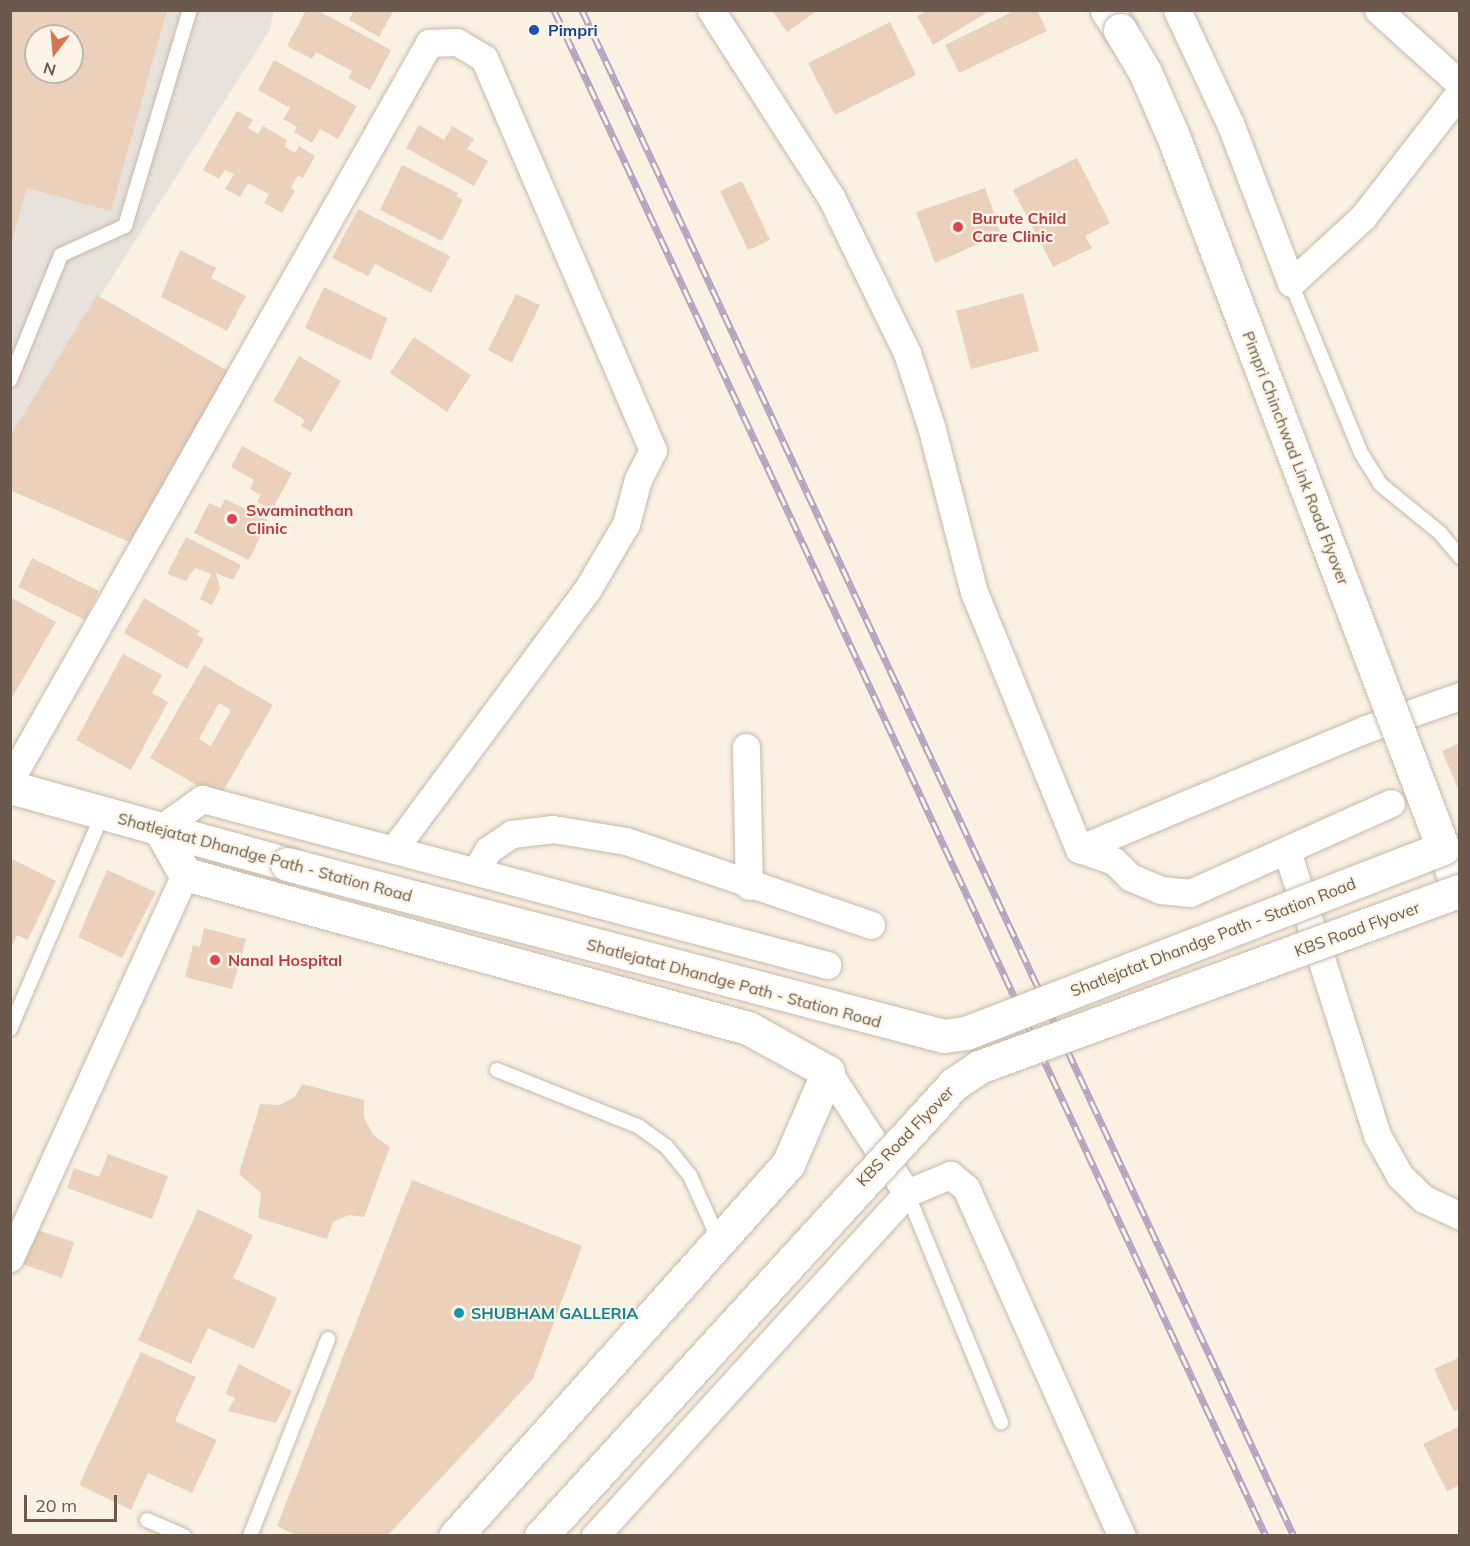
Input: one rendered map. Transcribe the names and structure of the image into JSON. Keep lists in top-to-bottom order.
{
  "streets": {
    "main road": ["Pimpri Chinchwad Link Road Flyover", "Shatlejatat Dhandge Path - Station Road", "KBS Road Flyover"]
  },
  "crossings": [
    ["Pimpri Chinchwad Link Road Flyover", "Shatlejatat Dhandge Path - Station Road"],
    ["Pimpri Chinchwad Link Road Flyover", "KBS Road Flyover"]
  ],
  "places": [
    "Pimpri",
    "Burute Child Care Clinic",
    "Swaminathan Clinic",
    "Nanal Hospital",
    "SHUBHAM GALLERIA"
  ],
  "scale_bar": "20 m",
  "north": "bottom"
}
